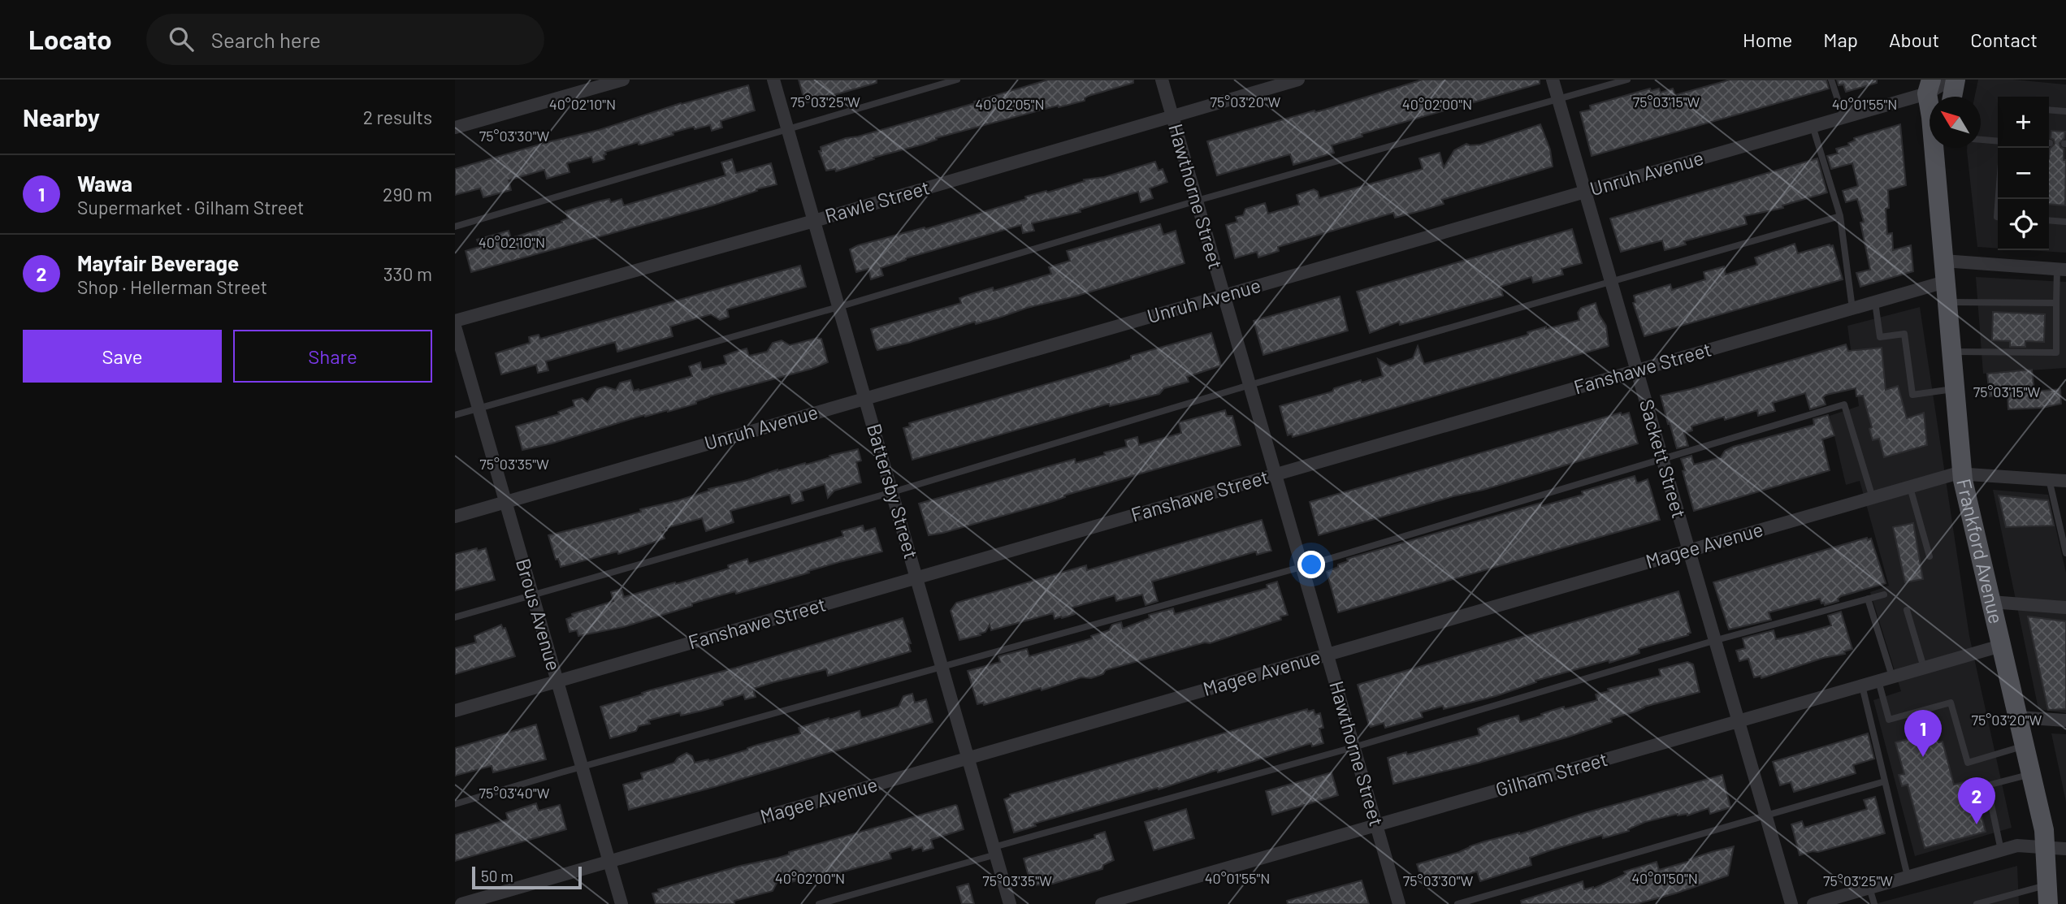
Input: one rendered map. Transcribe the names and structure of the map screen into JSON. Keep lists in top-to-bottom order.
{
  "streets": {
    "main road": ["Frankford Avenue"],
    "street": [
      "Unruh Avenue",
      "Hawthorne Street",
      "Rawle Street",
      "Fanshawe Street",
      "Sackett Street",
      "Battersby Street",
      "Magee Avenue",
      "Brous Avenue",
      "Gilham Street"
    ]
  },
  "crossings": [
    ["Unruh Avenue", "Hawthorne Street"],
    ["Unruh Avenue", "Sackett Street"],
    ["Unruh Avenue", "Battersby Street"],
    ["Unruh Avenue", "Frankford Avenue"],
    ["Unruh Avenue", "Brous Avenue"],
    ["Hawthorne Street", "Rawle Street"],
    ["Hawthorne Street", "Fanshawe Street"],
    ["Hawthorne Street", "Magee Avenue"],
    ["Hawthorne Street", "Gilham Street"],
    ["Rawle Street", "Battersby Street"],
    ["Fanshawe Street", "Sackett Street"],
    ["Fanshawe Street", "Battersby Street"],
    ["Fanshawe Street", "Frankford Avenue"],
    ["Fanshawe Street", "Brous Avenue"],
    ["Sackett Street", "Magee Avenue"],
    ["Sackett Street", "Gilham Street"],
    ["Battersby Street", "Magee Avenue"],
    ["Magee Avenue", "Frankford Avenue"],
    ["Magee Avenue", "Brous Avenue"],
    ["Frankford Avenue", "Gilham Street"]
  ],
  "scale_bar": "50 m",
  "north": "top left",
  "page": {
    "header": "Locato",
    "search": "Search here",
    "nav": [
      "Home",
      "Map",
      "About",
      "Contact"
    ],
    "heading": ["Nearby", "2 results"],
    "map_buttons": ["+", "−"],
    "list": [
      {
        "mark": "1",
        "name": "Wawa",
        "note": "Supermarket · Gilham Street",
        "value": "290 m"
      },
      {
        "mark": "2",
        "name": "Mayfair Beverage",
        "note": "Shop · Hellerman Street",
        "value": "330 m"
      }
    ],
    "buttons": ["Save", "Share"],
    "pins": ["1", "2"],
    "scale": "50 m"
  },
  "coordinates": [
    "75°03'25\"W",
    "75°03'20\"W",
    "75°03'15\"W",
    "40°02'10\"N",
    "40°02'05\"N",
    "40°02'00\"N",
    "40°01'55\"N",
    "75°03'30\"W",
    "75°03'35\"W",
    "75°03'40\"W",
    "40°01'50\"N"
  ]
}
